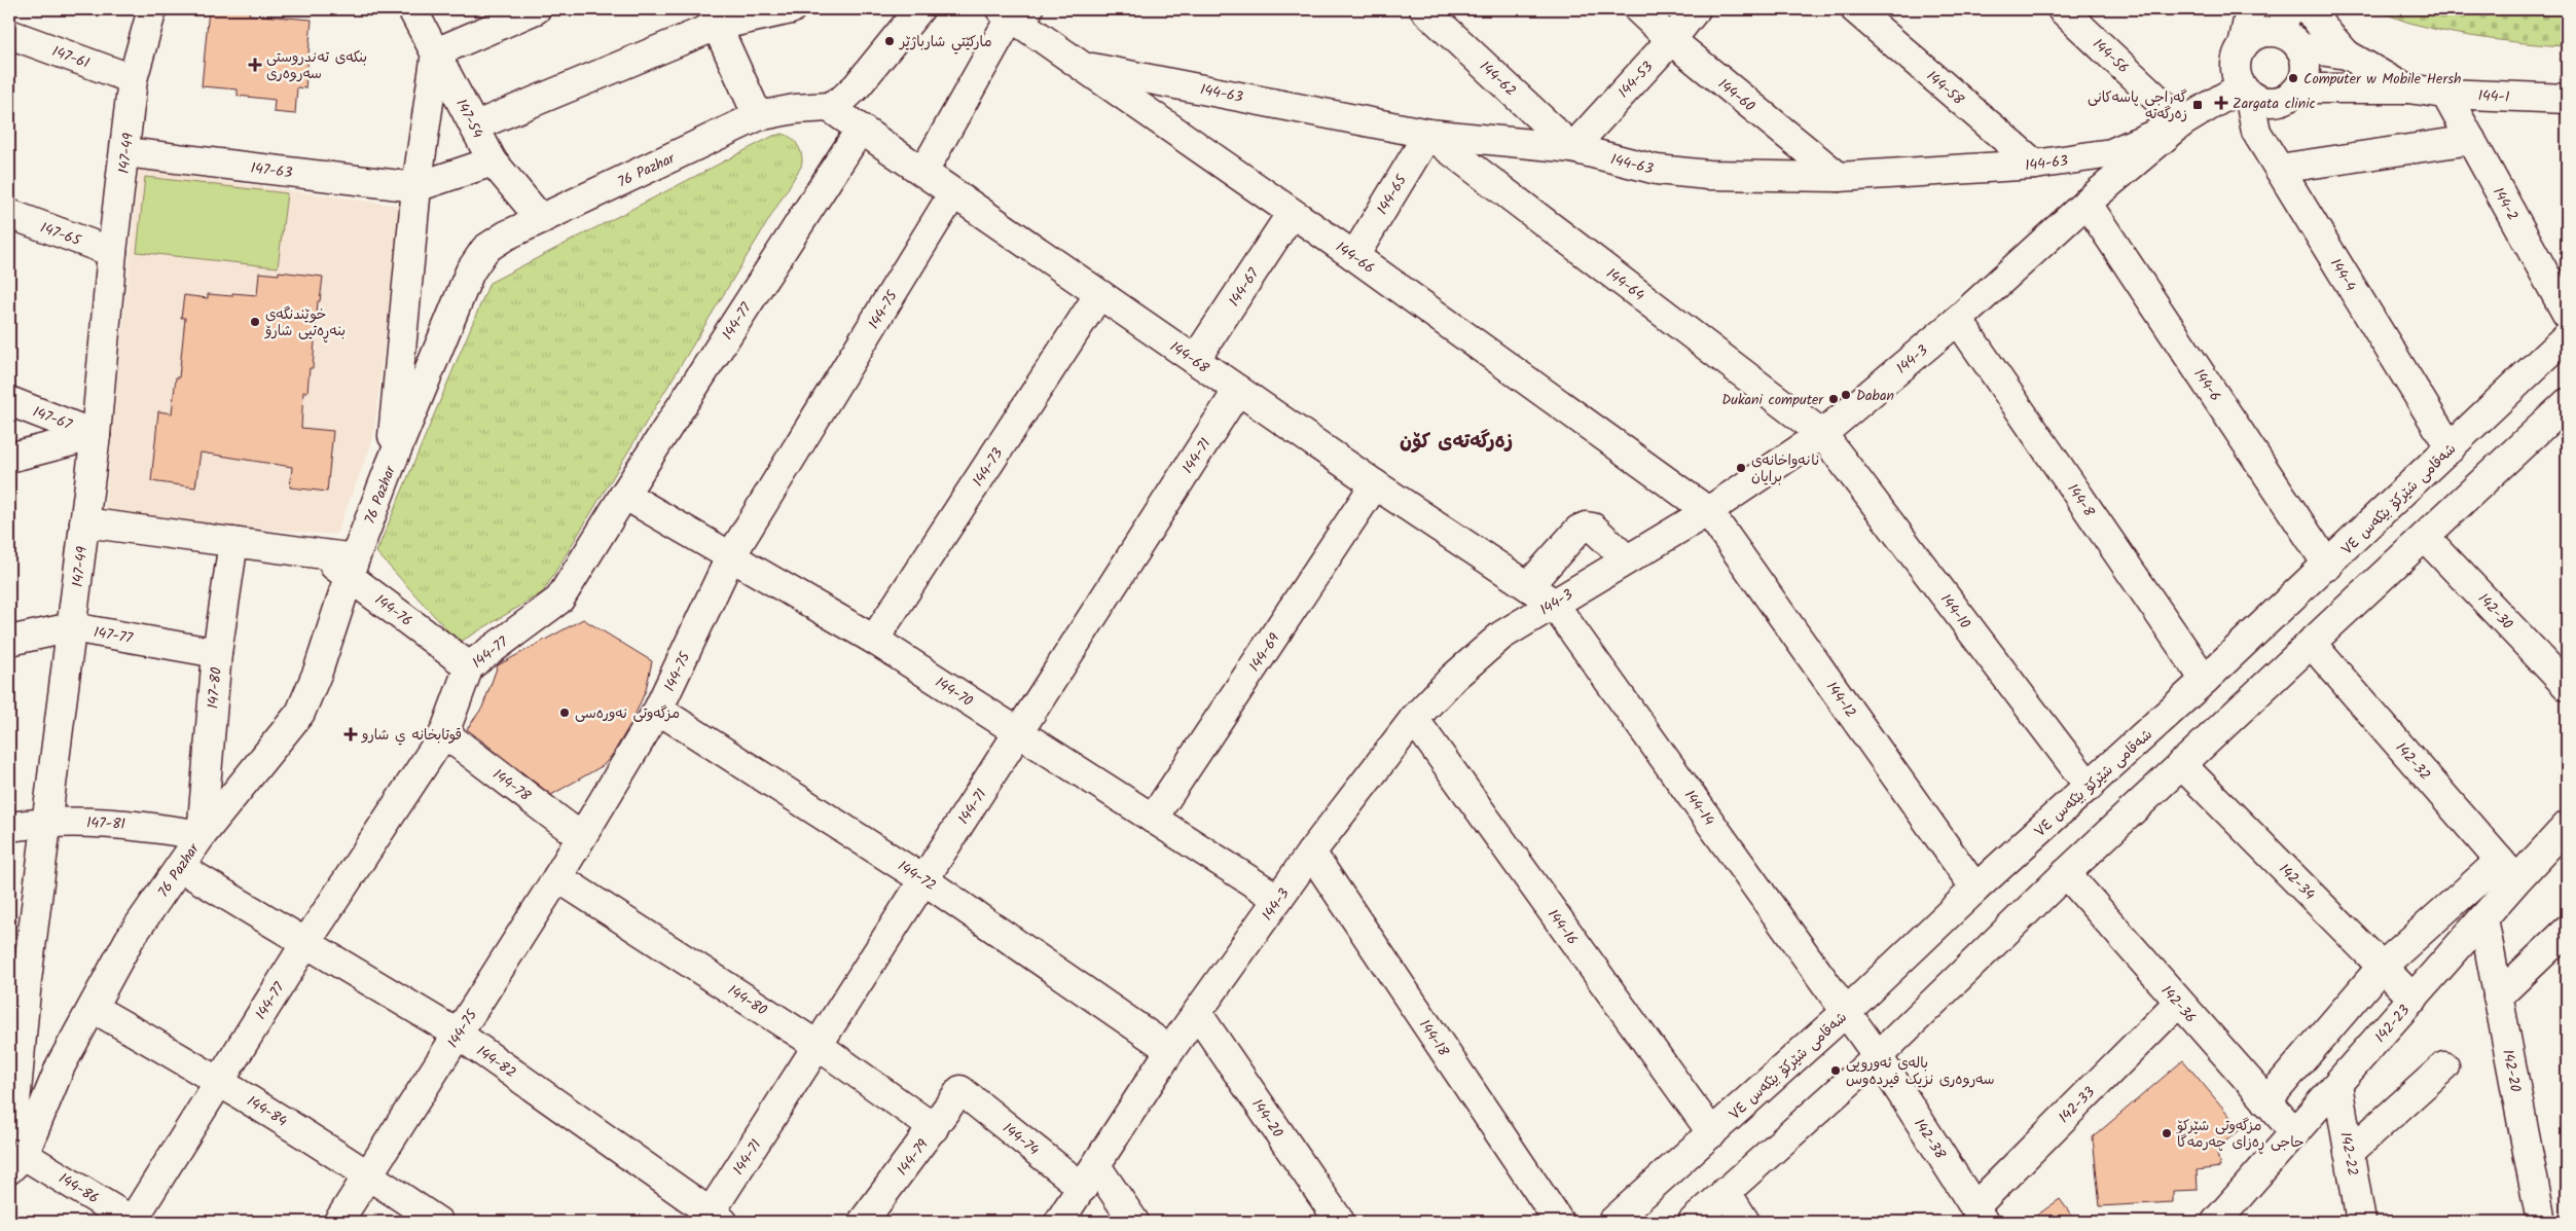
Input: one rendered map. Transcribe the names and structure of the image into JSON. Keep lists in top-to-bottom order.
{
  "streets": {
    "street": [
      "144-56",
      "147-61",
      "144-62",
      "144-53",
      "144-58",
      "144-63",
      "144-60",
      "144-1",
      "147-54",
      "147-49",
      "147-63",
      "76 Pazhar",
      "144-65",
      "144-2",
      "147-65",
      "144-66",
      "144-4",
      "144-64",
      "144-67",
      "144-75",
      "144-77",
      "144-68",
      "144-3",
      "144-6",
      "147-67",
      "144-71",
      "144-73",
      "شەقامی شێرکۆ بێکەس ٧٤",
      "144-8",
      "144-76",
      "144-10",
      "142-30",
      "147-77",
      "144-69",
      "147-80",
      "144-70",
      "144-12",
      "142-32",
      "144-78",
      "144-14",
      "147-81",
      "144-72",
      "142-34",
      "144-16",
      "144-80",
      "142-36",
      "142-23",
      "144-18",
      "144-82",
      "142-20",
      "142-33",
      "144-84",
      "144-20",
      "144-74",
      "142-38",
      "142-22",
      "144-79",
      "144-86"
    ]
  },
  "crossings": [
    ["144-56", "144-63"],
    ["144-56", "144-3"],
    ["147-61", "147-49"],
    ["144-62", "144-53"],
    ["144-62", "144-63"],
    ["144-53", "144-63"],
    ["144-53", "144-60"],
    ["144-58", "144-63"],
    ["144-63", "144-60"],
    ["144-63", "144-65"],
    ["144-63", "144-66"],
    ["144-63", "144-64"],
    ["144-63", "144-3"],
    ["144-1", "144-2"],
    ["144-1", "144-4"],
    ["144-1", "144-3"],
    ["147-54", "76 Pazhar"],
    ["147-49", "147-63"],
    ["147-49", "147-65"],
    ["147-49", "147-67"],
    ["147-49", "147-77"],
    ["147-49", "147-81"],
    ["76 Pazhar", "144-68"],
    ["76 Pazhar", "144-76"],
    ["76 Pazhar", "147-80"],
    ["76 Pazhar", "147-81"],
    ["76 Pazhar", "144-82"],
    ["76 Pazhar", "144-84"],
    ["76 Pazhar", "144-86"],
    ["144-65", "144-66"],
    ["144-65", "144-64"],
    ["144-66", "144-67"],
    ["144-66", "144-3"],
    ["144-66", "144-12"],
    ["144-4", "144-3"],
    ["144-4", "شەقامی شێرکۆ بێکەس ٧٤"],
    ["144-64", "144-3"],
    ["144-64", "144-10"],
    ["144-67", "144-68"],
    ["144-75", "144-68"],
    ["144-75", "144-70"],
    ["144-75", "144-78"],
    ["144-75", "144-72"],
    ["144-75", "144-80"],
    ["144-75", "144-82"],
    ["144-75", "144-84"],
    ["144-77", "144-68"],
    ["144-77", "144-76"],
    ["144-77", "144-70"],
    ["144-77", "144-78"],
    ["144-77", "144-82"],
    ["144-77", "144-84"],
    ["144-77", "144-86"],
    ["144-68", "144-3"],
    ["144-68", "144-71"],
    ["144-68", "144-73"],
    ["144-68", "144-69"],
    ["144-68", "144-14"],
    ["144-3", "144-6"],
    ["144-3", "144-8"],
    ["144-3", "144-10"],
    ["144-3", "144-70"],
    ["144-3", "144-12"],
    ["144-3", "144-14"],
    ["144-3", "144-72"],
    ["144-3", "144-16"],
    ["144-3", "144-18"],
    ["144-3", "144-20"],
    ["144-3", "144-74"],
    ["144-6", "شەقامی شێرکۆ بێکەس ٧٤"],
    ["144-71", "144-70"],
    ["144-71", "144-72"],
    ["144-71", "144-80"],
    ["144-71", "144-82"],
    ["144-73", "144-70"],
    ["شەقامی شێرکۆ بێکەس ٧٤", "144-8"],
    ["شەقامی شێرکۆ بێکەس ٧٤", "144-10"],
    ["شەقامی شێرکۆ بێکەس ٧٤", "144-12"],
    ["شەقامی شێرکۆ بێکەس ٧٤", "144-14"],
    ["شەقامی شێرکۆ بێکەس ٧٤", "144-16"],
    ["147-77", "147-80"],
    ["144-69", "144-70"],
    ["147-80", "147-81"],
    ["142-32", "142-23"],
    ["144-14", "142-38"],
    ["142-34", "142-23"],
    ["144-80", "144-79"],
    ["142-36", "142-23"],
    ["142-36", "142-33"],
    ["142-23", "142-20"],
    ["142-23", "142-22"],
    ["142-33", "142-38"],
    ["144-74", "144-79"]
  ],
  "districts": ["زەرگەتەی کۆن"],
  "places": {
    "other": [
      "مارکێتي شارباژێر",
      "Computer w Mobile Hersh",
      "خوێندنگەی بنەڕەتیی شارۆ",
      "Daban",
      "Dukani computer",
      "نانەواخانەی برایان",
      "مزگەوتی نەورەسی",
      "بالەی ئەوروپی سەروەری نزیک فیردەوس",
      "مزگەوتی شێرکۆ حاجی ڕەزای چەرمەگا"
    ],
    "health": ["بنکەی تەندروستی سەروەری", "Zargata clinic", "قوتابخانه ي شارو"],
    "transit": ["گەراجی پاسەکانی زەرگەتە"]
  }
}
